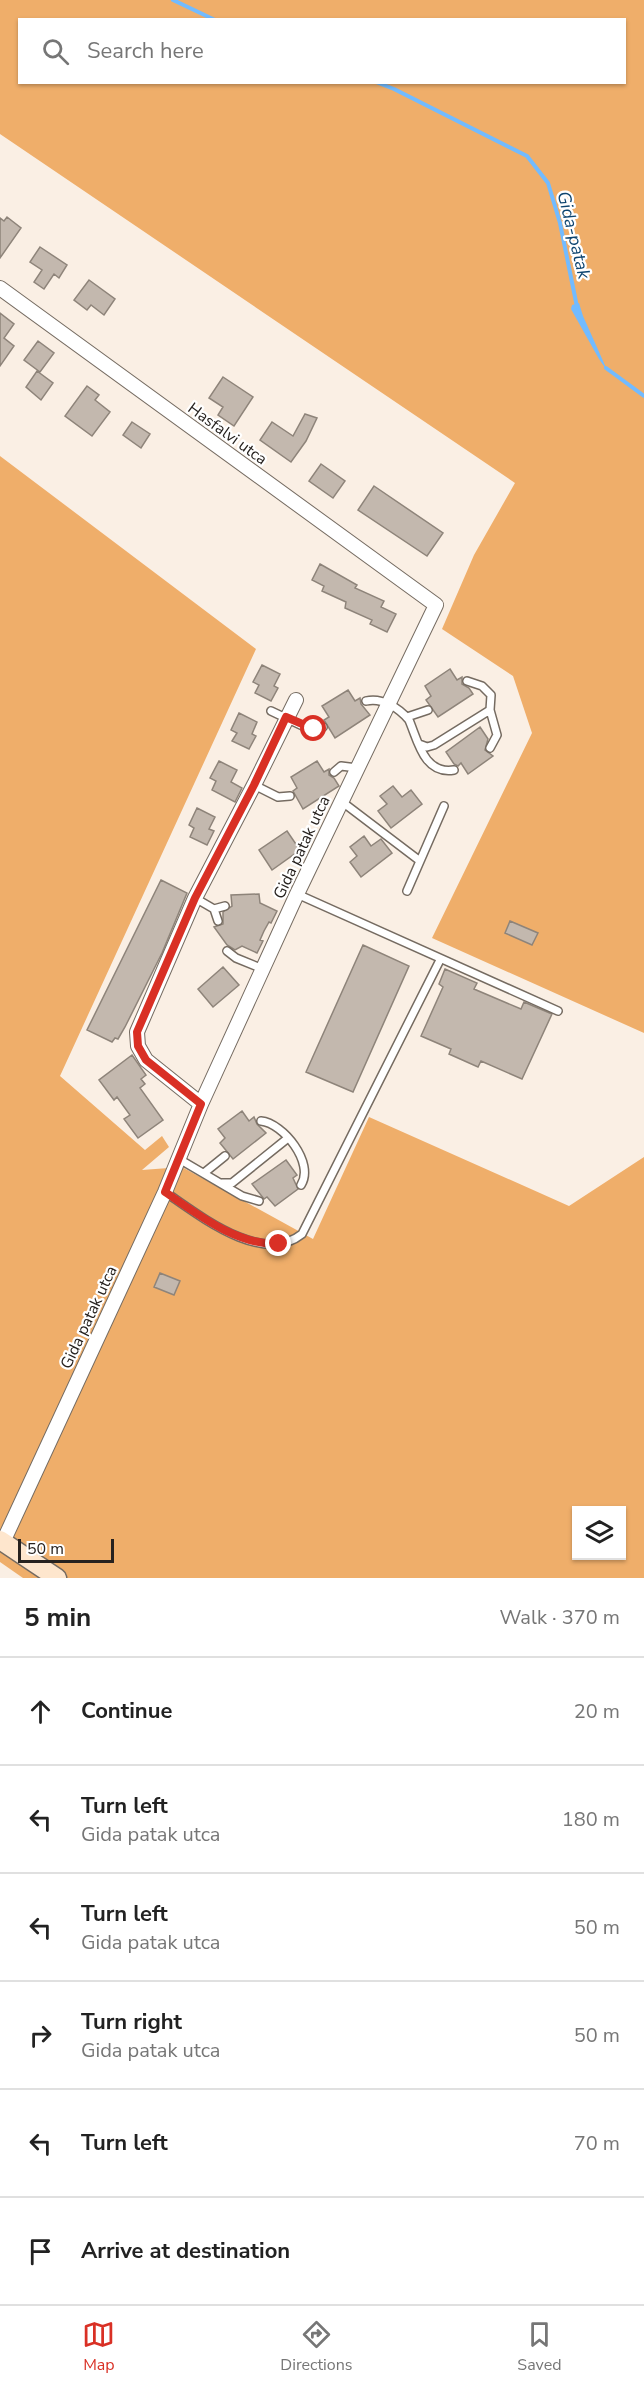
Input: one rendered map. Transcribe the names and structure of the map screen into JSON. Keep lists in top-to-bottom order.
{
  "streets": {
    "street": ["Hasfalvi utca", "Gida patak utca"]
  },
  "crossings": [
    ["Hasfalvi utca", "Gida patak utca"]
  ],
  "water": ["Gida-patak"],
  "scale_bar": "50 m",
  "page": {
    "search": "Search here",
    "scale": "50 m",
    "heading": ["5 min", "Walk · 370 m"],
    "list": [
      ["Continue", "20 m"],
      ["Turn left", "Gida patak utca", "180 m"],
      ["Turn left", "Gida patak utca", "50 m"],
      ["Turn right", "Gida patak utca", "50 m"],
      ["Turn left", "70 m"],
      "Arrive at destination"
    ],
    "nav": ["Map", "Directions", "Saved"]
  }
}
